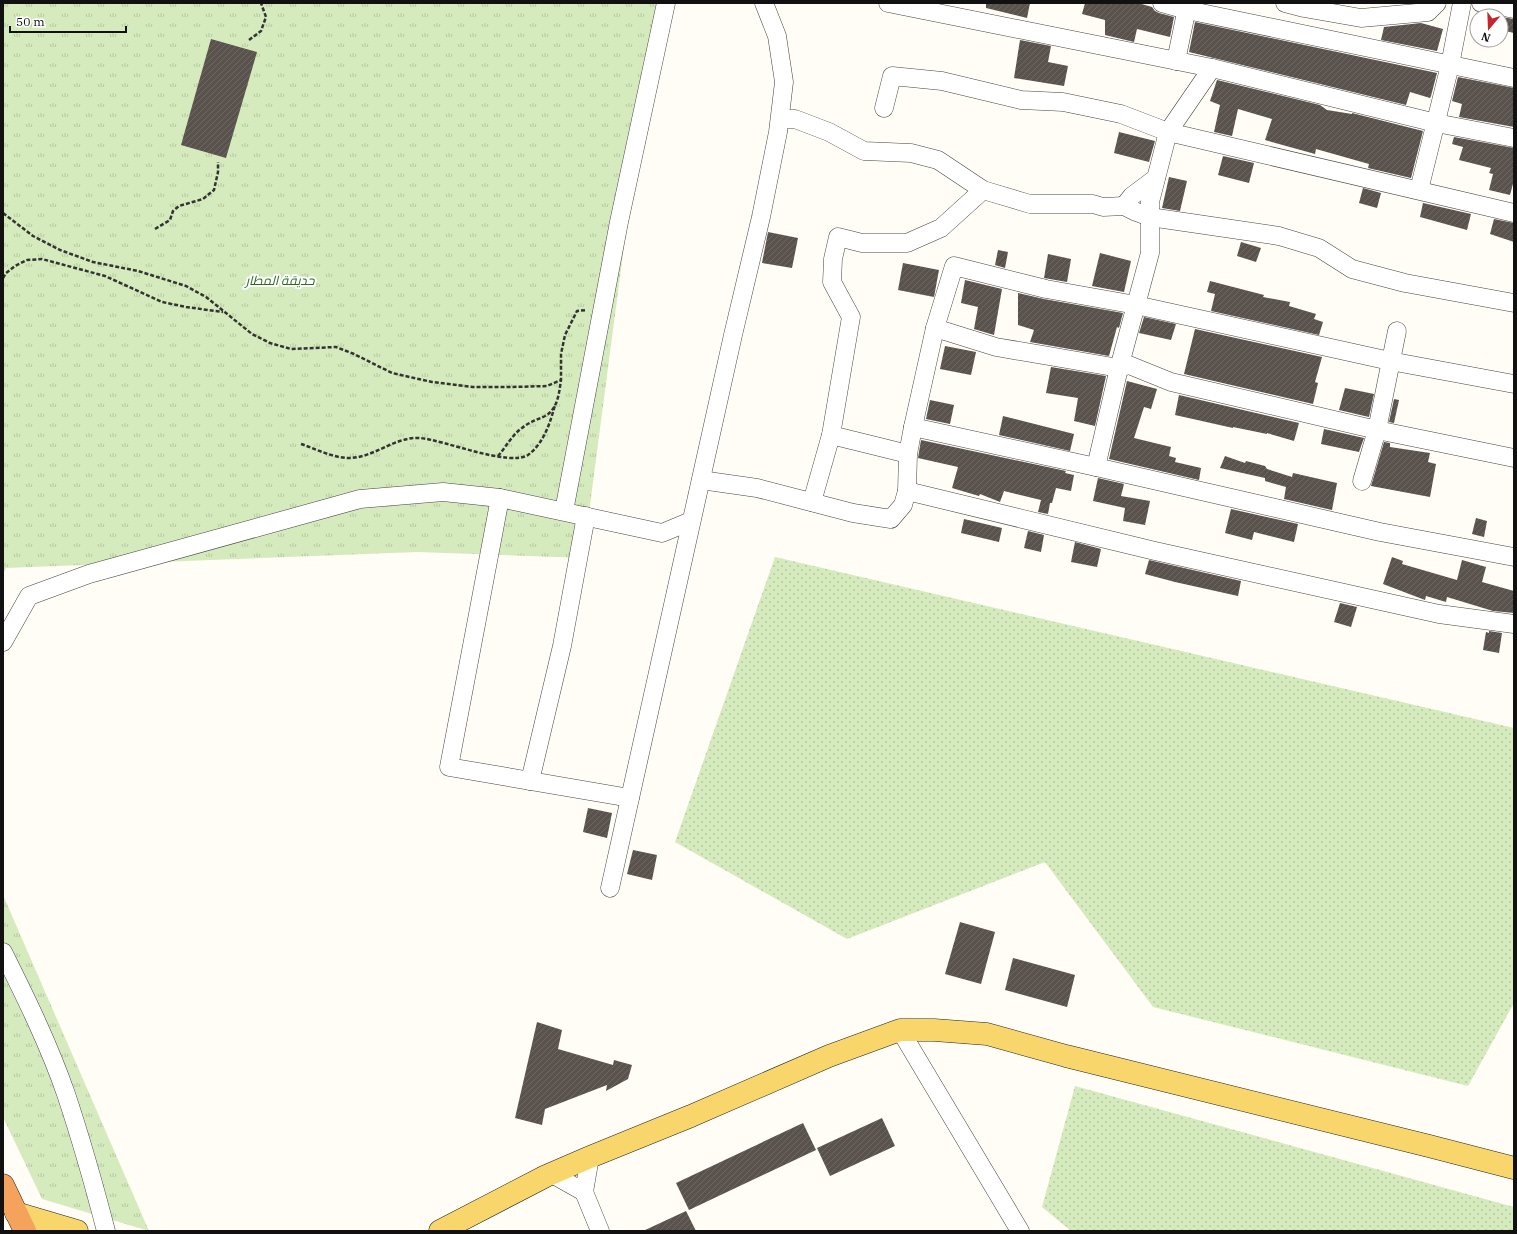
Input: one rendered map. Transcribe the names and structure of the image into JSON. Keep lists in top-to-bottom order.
{
  "parks": ["حديقة المطار"],
  "scale_bar": "50 m",
  "north": "bottom"
}
